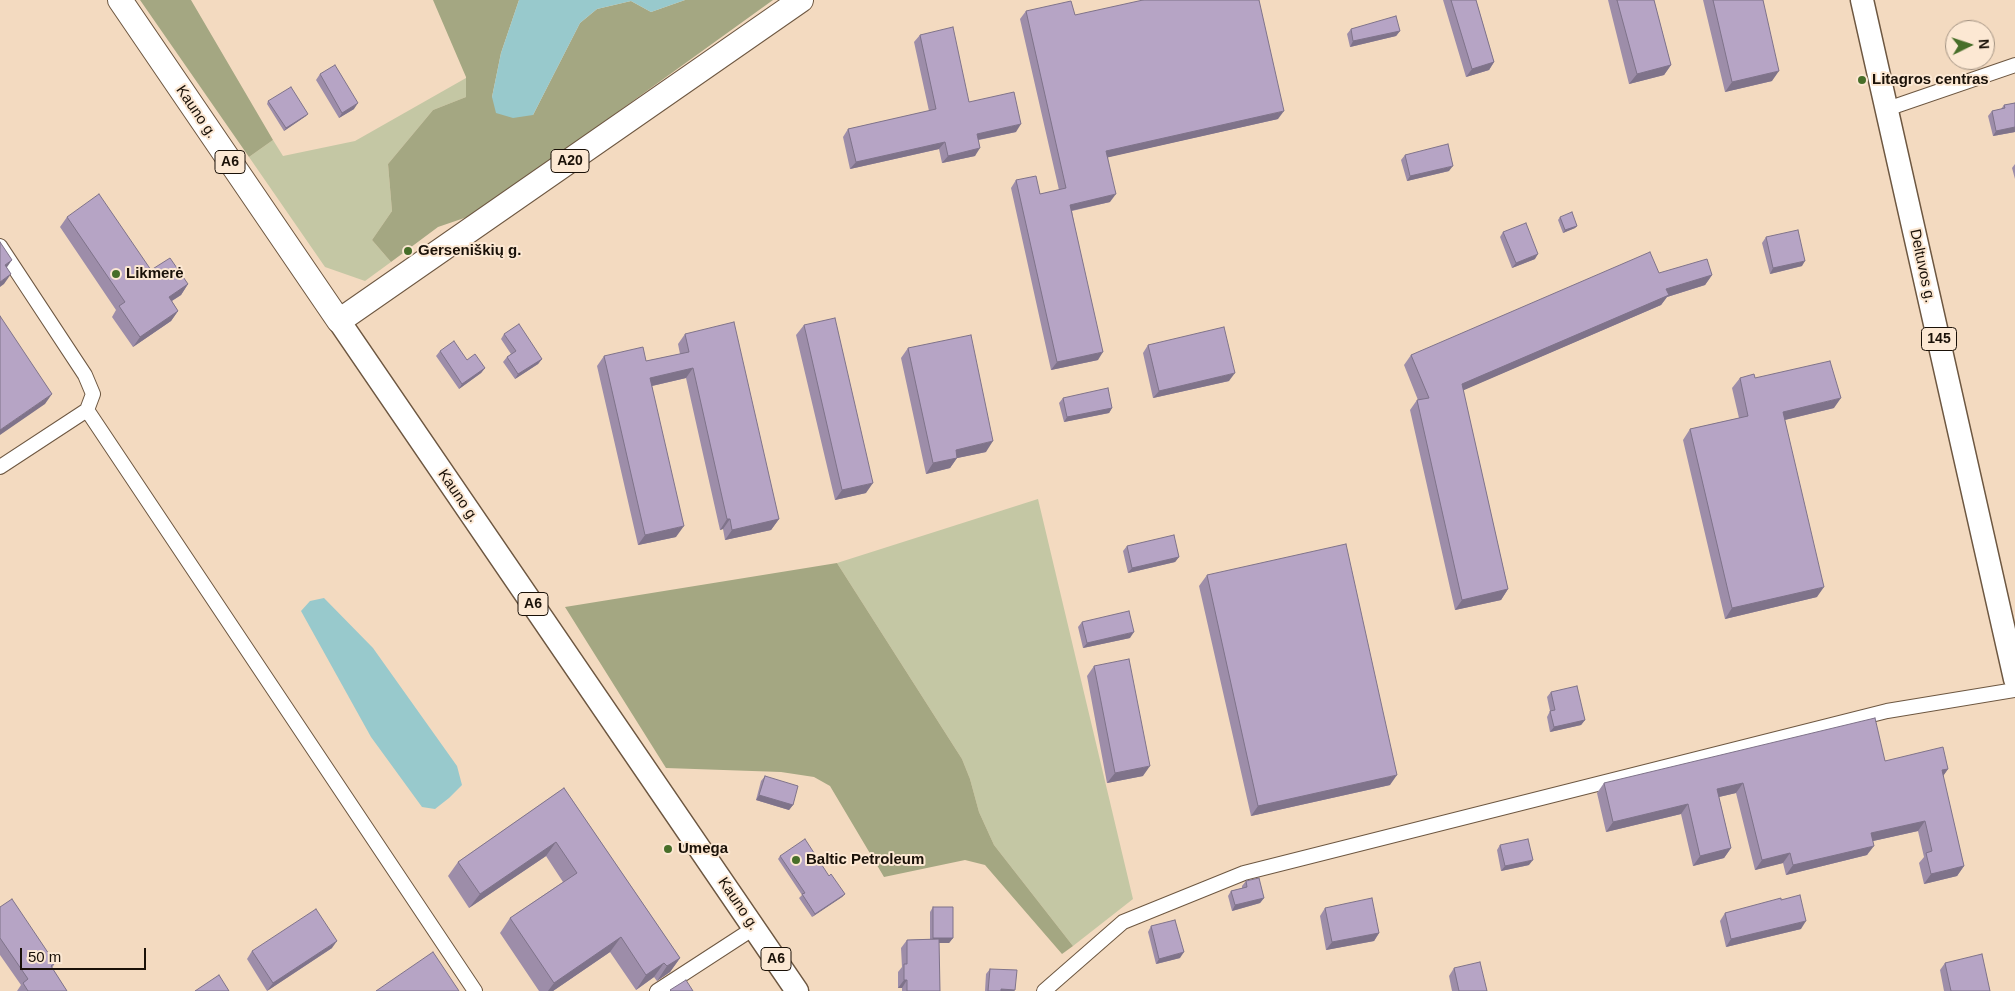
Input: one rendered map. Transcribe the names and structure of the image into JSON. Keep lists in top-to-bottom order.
{
  "streets": {
    "highway": ["Kauno g.", "A20", "A6"],
    "main road": ["Deltuvos g.", "145"]
  },
  "crossings": [
    ["Kauno g.", "A20"]
  ],
  "places": [
    "Litagros centras",
    "Gerseniškių g.",
    "Likmerė",
    "Umega",
    "Baltic Petroleum"
  ],
  "scale_bar": "50 m",
  "north": "right"
}
